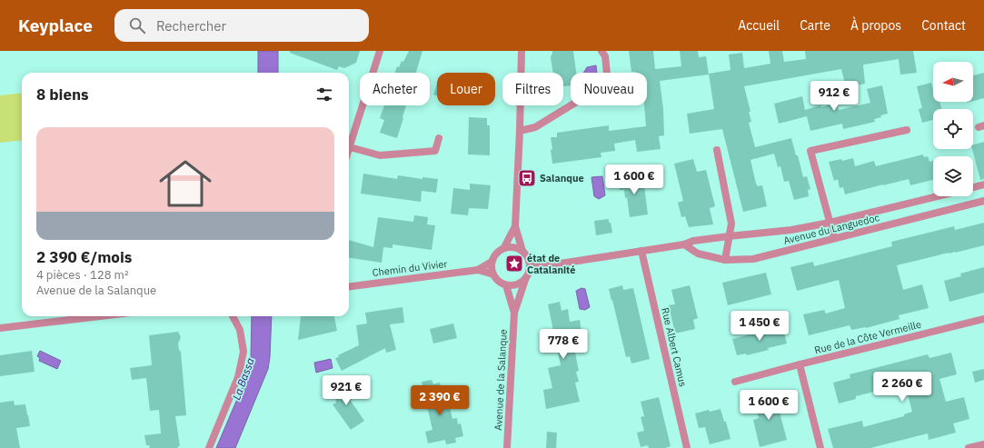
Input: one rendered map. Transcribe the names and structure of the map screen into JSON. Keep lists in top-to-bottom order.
{
  "streets": {
    "street": [
      "Avenue du Languedoc",
      "Chemin du Vivier",
      "Rue de la Côte Vermeille",
      "Rue Albert Camus",
      "Avenue de la Salanque"
    ]
  },
  "crossings": [
    ["Avenue du Languedoc", "Chemin du Vivier"],
    ["Avenue du Languedoc", "Rue Albert Camus"],
    ["Avenue du Languedoc", "Avenue de la Salanque"],
    ["Chemin du Vivier", "Avenue de la Salanque"]
  ],
  "water": ["La Bassa"],
  "places": {
    "bus stop": ["Salanque"],
    "place": ["état de Catalanité"]
  },
  "north": "left",
  "page": {
    "header": "Keyplace",
    "search": "Rechercher",
    "nav": [
      "Accueil",
      "Carte",
      "À propos",
      "Contact"
    ],
    "chip": [
      "Acheter",
      "Louer",
      "Filtres",
      "Nouveau"
    ],
    "heading": "8 biens",
    "price": [
      "912 €",
      "1 600 €",
      "1 450 €",
      "778 €",
      "2 260 €",
      "921 €",
      "2 390 €",
      "1 600 €"
    ],
    "list": [
      {
        "name": "2 390 €/mois",
        "note": "4 pièces · 128 m² · Avenue de la Salanque"
      }
    ]
  }
}
